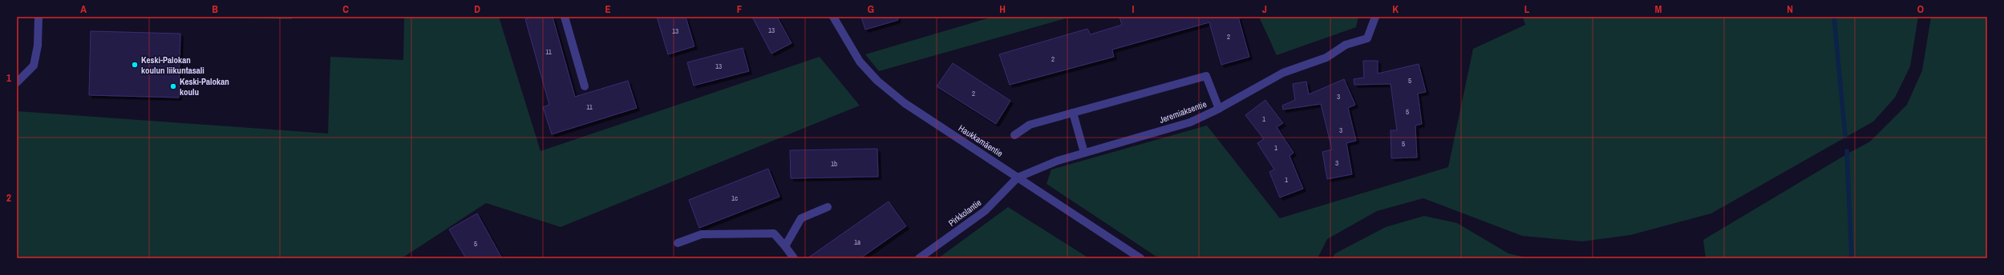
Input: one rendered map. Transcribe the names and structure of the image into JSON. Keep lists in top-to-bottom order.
{
  "streets": {
    "street": ["Jeremiaksentie", "Haukkamäentie", "Pirkkolantie"]
  },
  "crossings": [
    ["Jeremiaksentie", "Haukkamäentie"],
    ["Jeremiaksentie", "Pirkkolantie"],
    ["Haukkamäentie", "Pirkkolantie"]
  ],
  "places": ["Keski-Palokan koulun liikuntasali", "Keski-Palokan koulu"],
  "house_numbers": [
    "13",
    "13",
    "2",
    "11",
    "2",
    "13",
    "5",
    "2",
    "3",
    "11",
    "5",
    "1",
    "3",
    "5",
    "1",
    "3",
    "1b",
    "1",
    "1c",
    "1a",
    "5"
  ],
  "grid": {
    "columns": [
      "A",
      "B",
      "C",
      "D",
      "E",
      "F",
      "G",
      "H",
      "I",
      "J",
      "K",
      "L",
      "M",
      "N",
      "O"
    ],
    "rows": ["1", "2"]
  }
}
